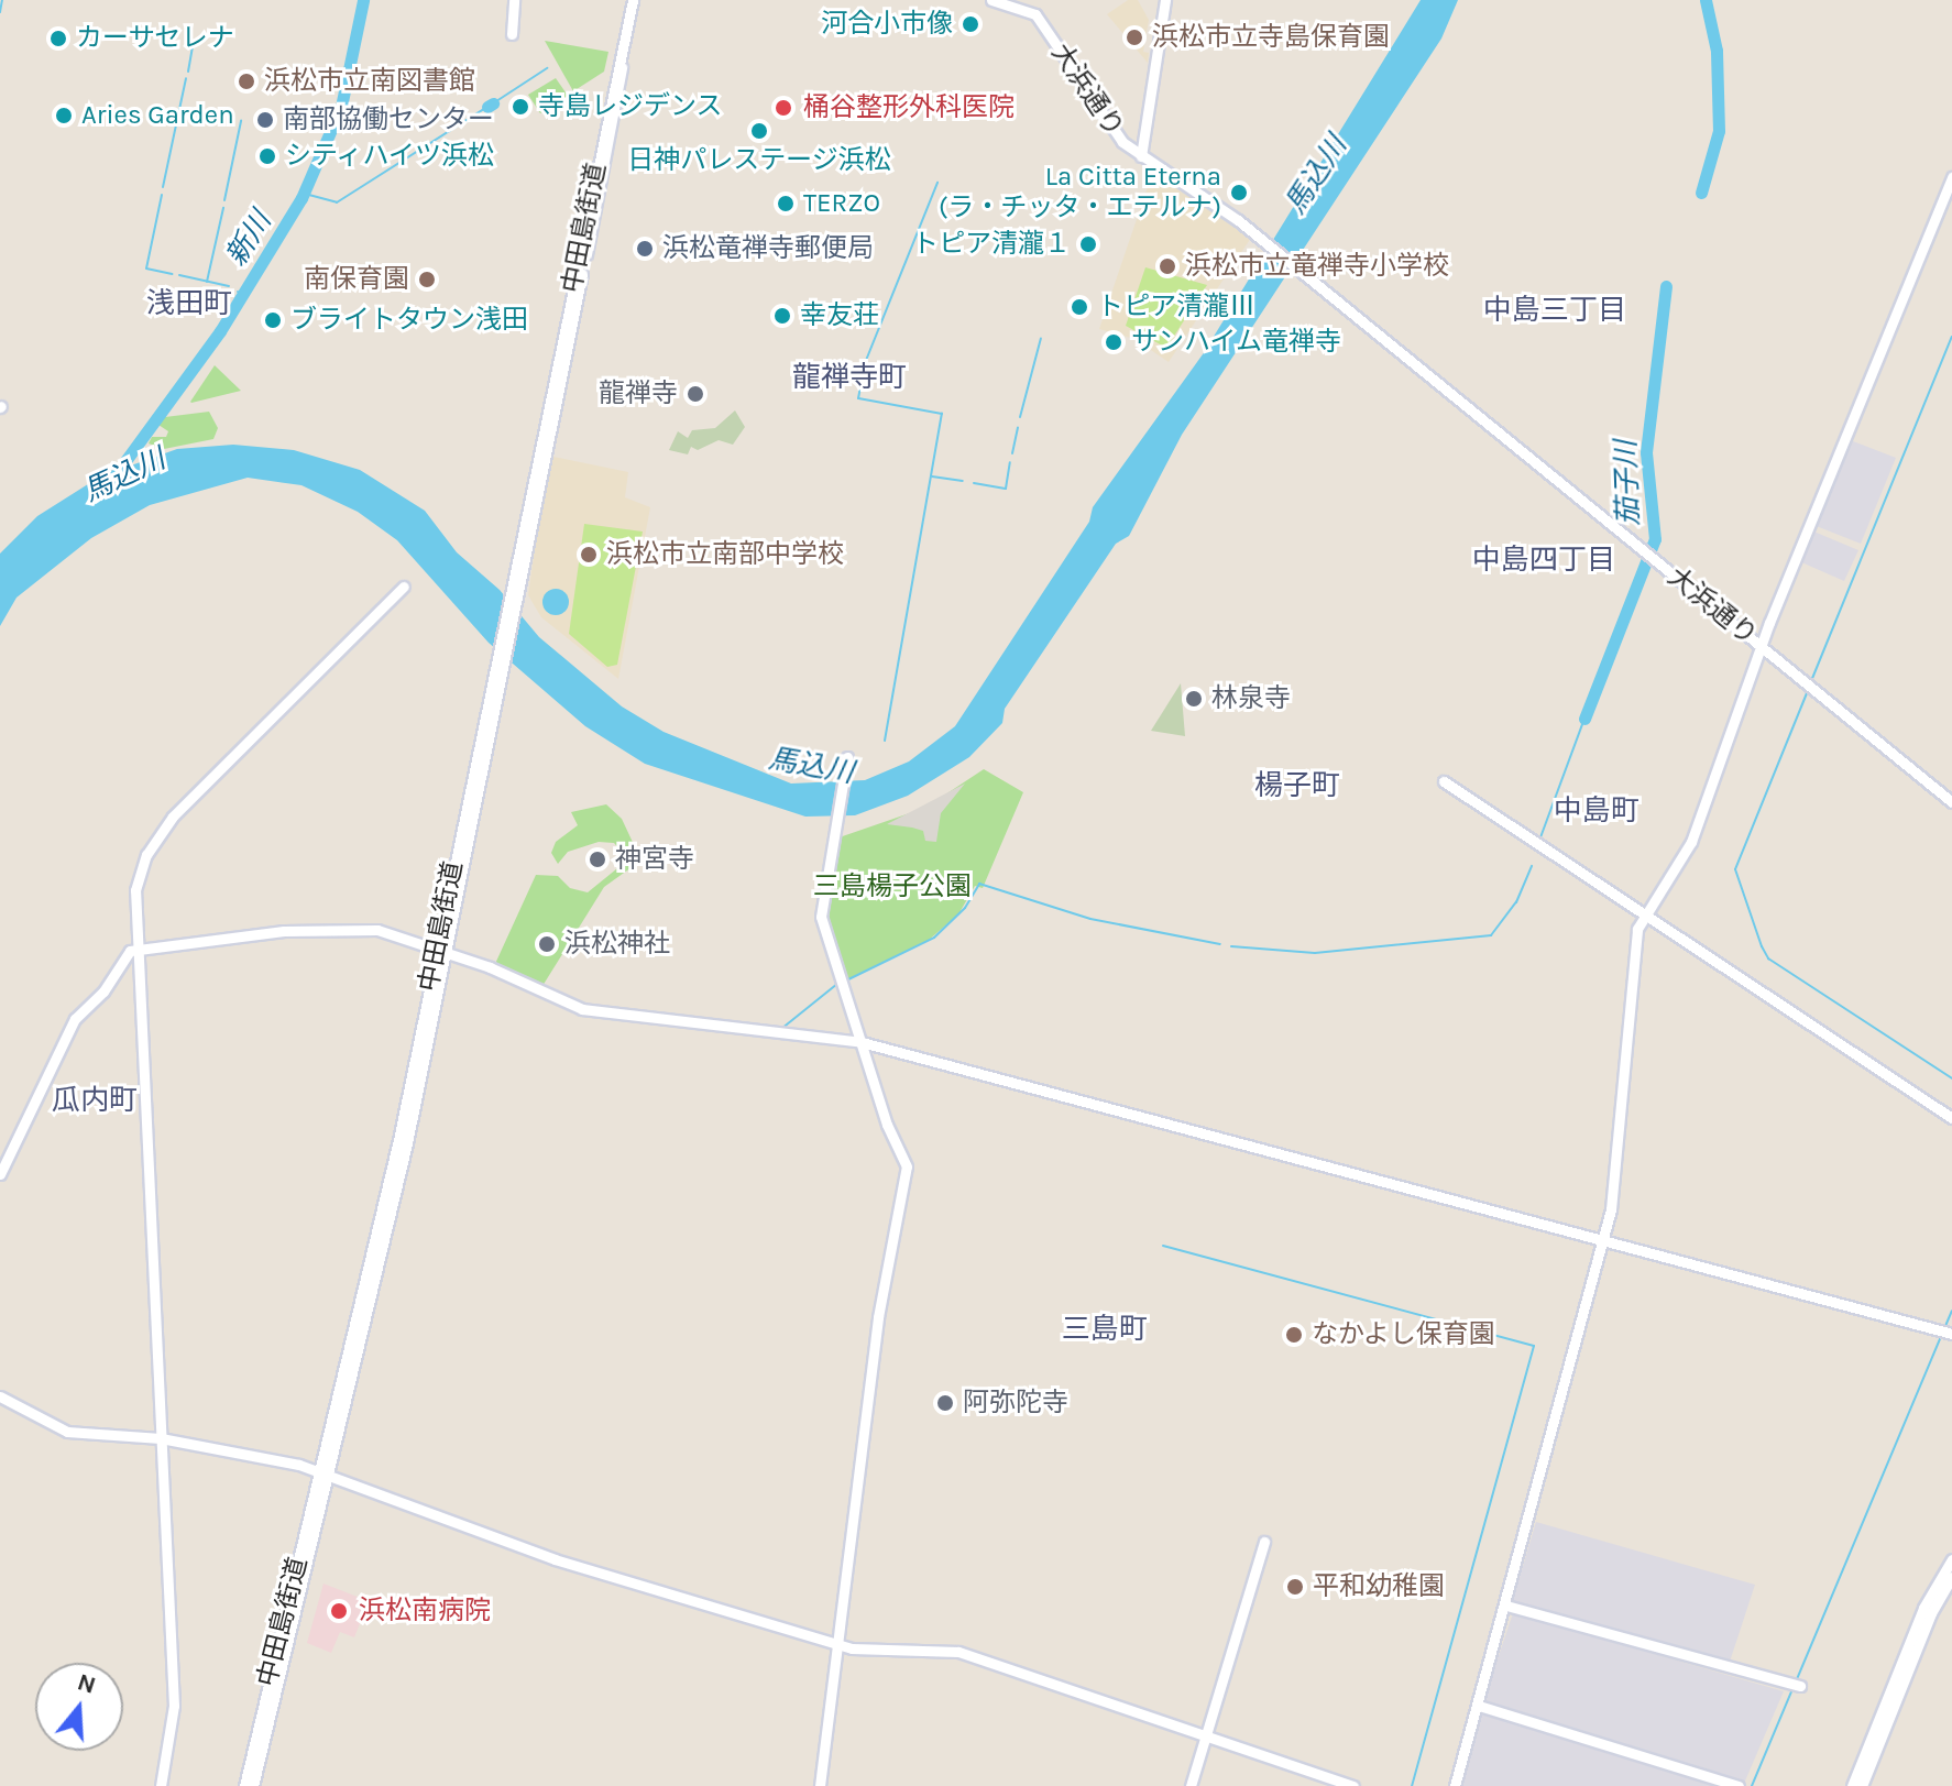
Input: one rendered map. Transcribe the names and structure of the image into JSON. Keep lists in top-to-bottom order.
{
  "streets": {
    "street": ["大浜通り", "中田島街道"]
  },
  "districts": [
    "浅田町",
    "中島三丁目",
    "龍禅寺町",
    "中島四丁目",
    "楊子町",
    "中島町",
    "瓜内町",
    "三島町"
  ],
  "water": ["馬込川", "新川", "茄子川"],
  "parks": ["三島楊子公園"],
  "places": [
    "河合小市像",
    "浜松市立寺島保育園",
    "カーサセレナ",
    "浜松市立南図書館",
    "寺島レジデンス",
    "桶谷整形外科医院",
    "Aries Garden",
    "南部協働センター",
    "日神パレステージ浜松",
    "シティハイツ浜松",
    "La Citta Eterna (ラ・チッタ・エテルナ)",
    "TERZO",
    "トピア清瀧１",
    "浜松竜禅寺郵便局",
    "浜松市立竜禅寺小学校",
    "南保育園",
    "トピア清瀧Ⅲ",
    "幸友荘",
    "ブライトタウン浅田",
    "サンハイム竜禅寺",
    "龍禅寺",
    "浜松市立南部中学校",
    "林泉寺",
    "神宮寺",
    "浜松神社",
    "なかよし保育園",
    "阿弥陀寺",
    "平和幼稚園",
    "浜松南病院"
  ],
  "north": "top"
}
